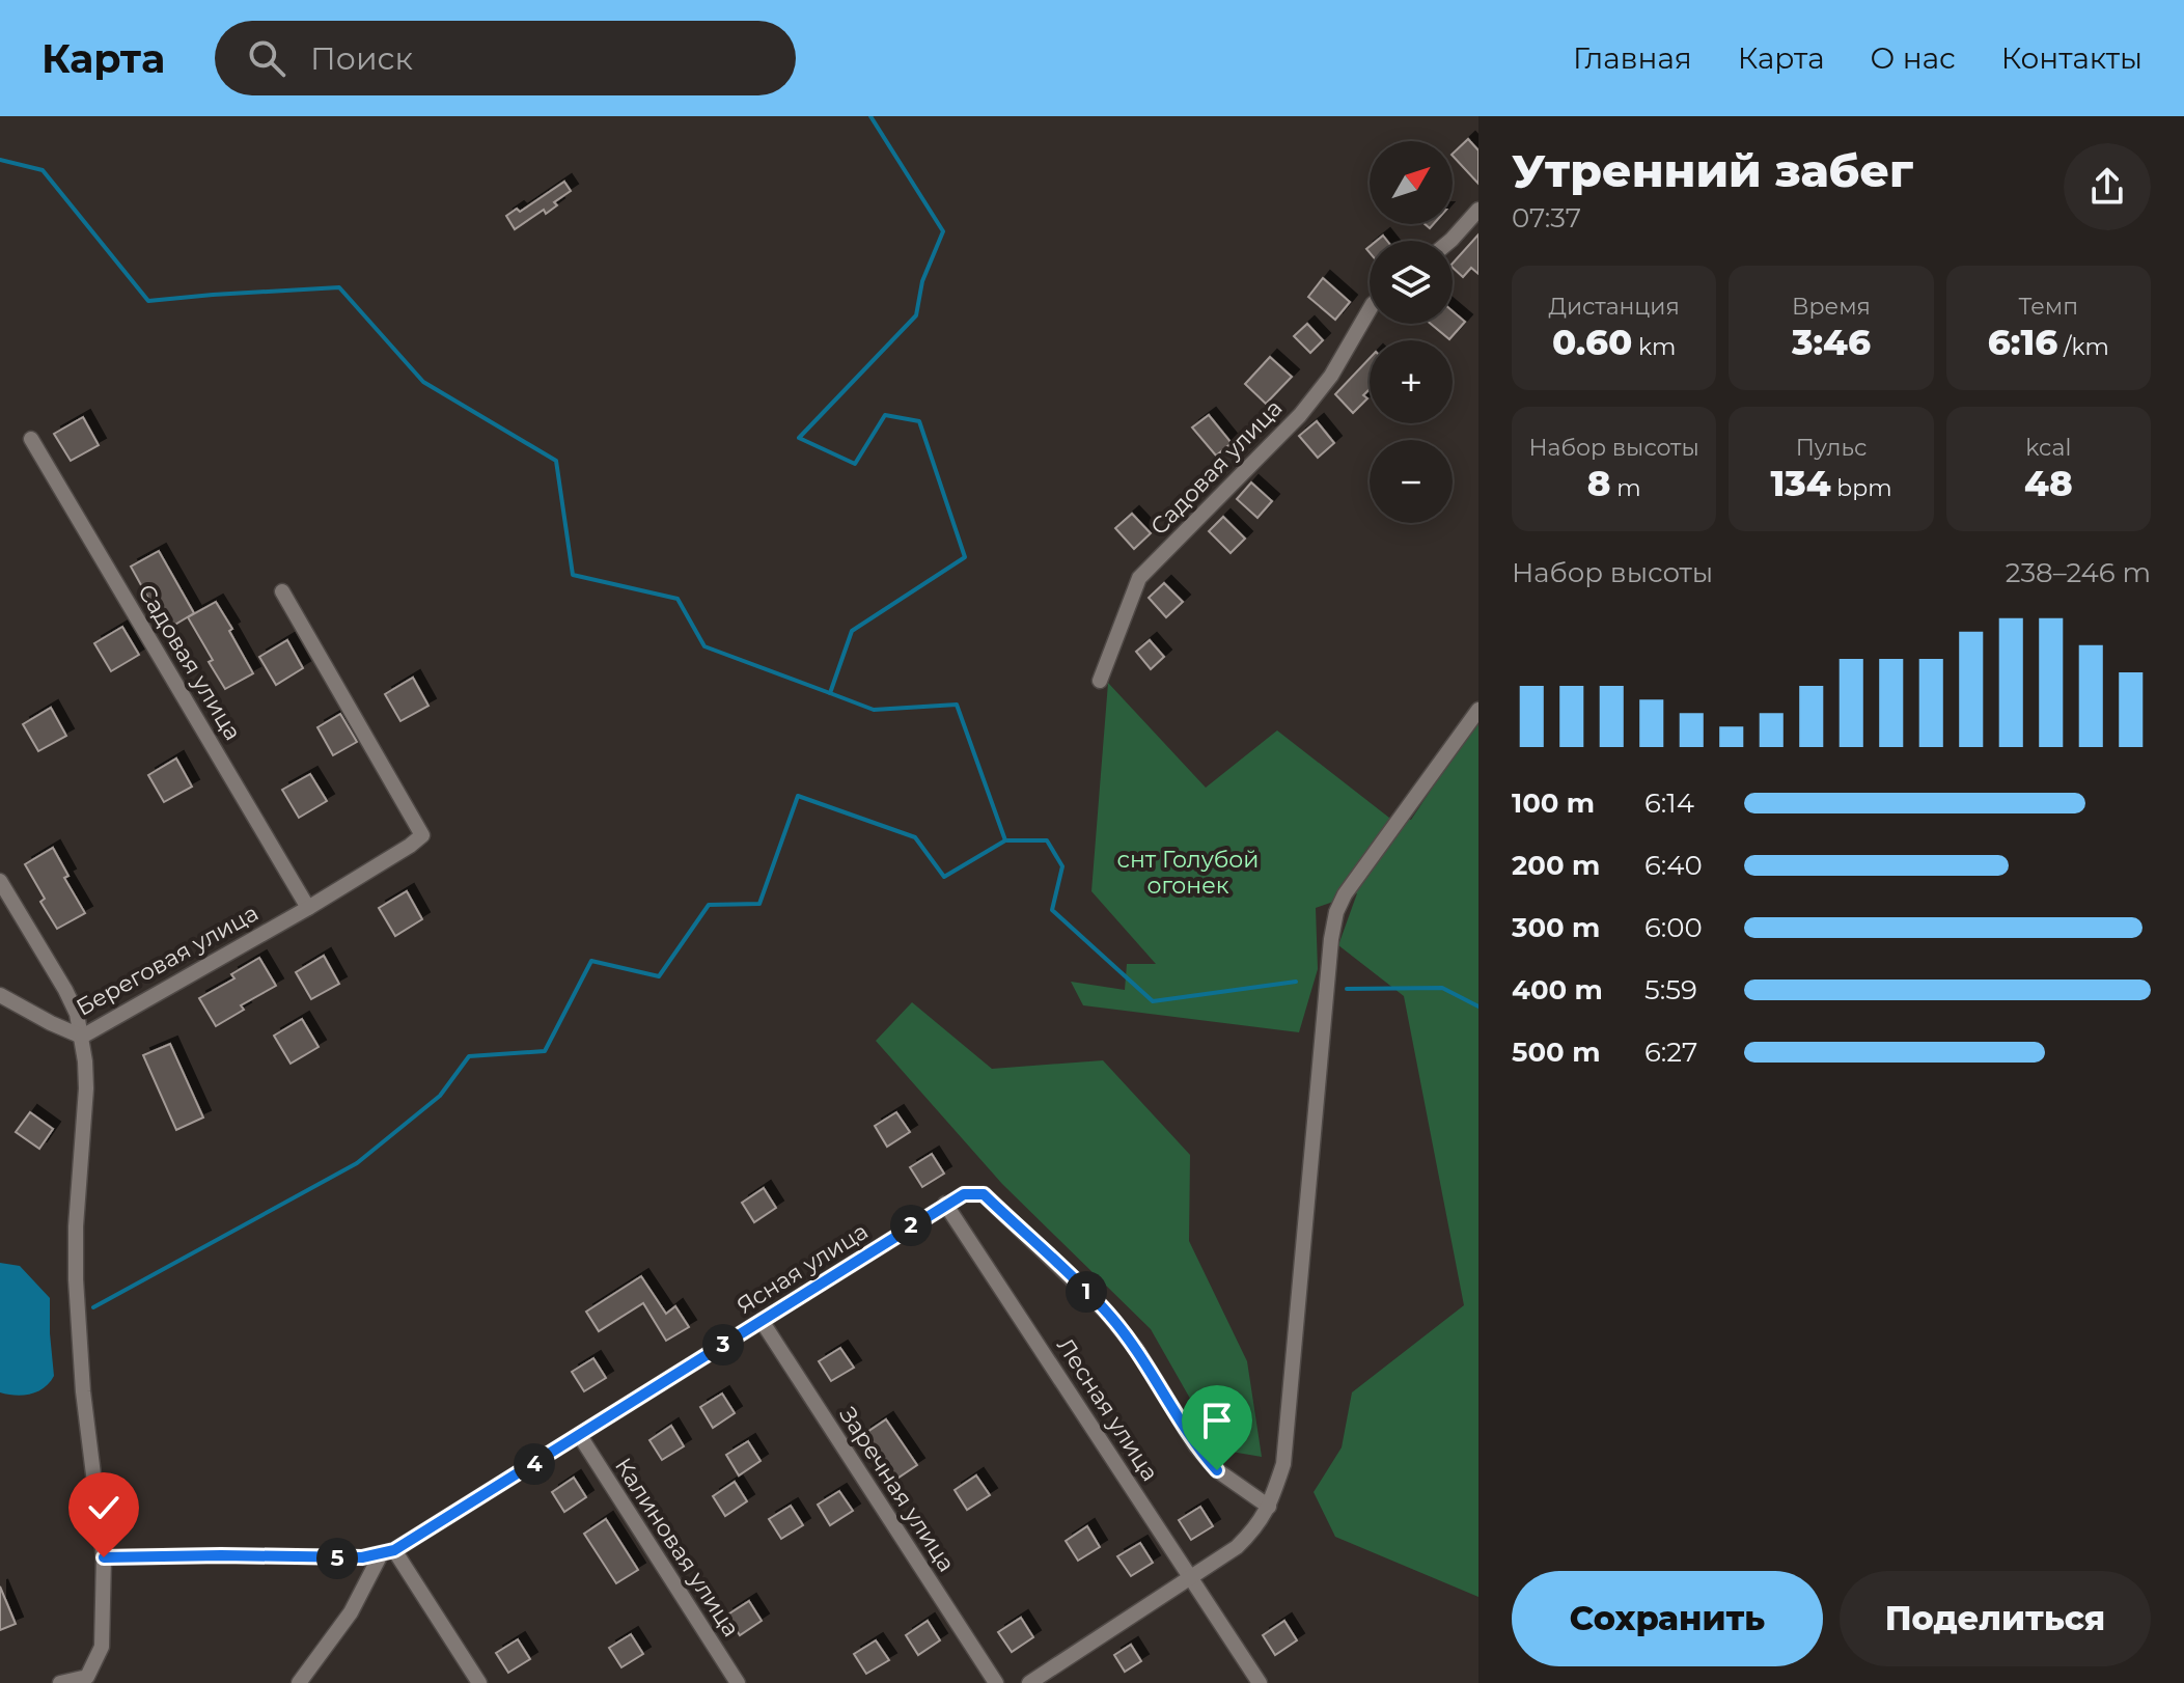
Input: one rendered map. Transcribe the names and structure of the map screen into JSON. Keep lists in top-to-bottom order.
{
  "streets": {
    "street": [
      "Садовая улица",
      "Береговая улица",
      "Ясная улица",
      "Лесная улица",
      "Заречная улица",
      "Калиновая улица"
    ]
  },
  "crossings": [
    ["Садовая улица", "Береговая улица"],
    ["Ясная улица", "Лесная улица"],
    ["Ясная улица", "Заречная улица"],
    ["Ясная улица", "Калиновая улица"]
  ],
  "parks": ["снт Голубой огонек"],
  "north": "top right",
  "page": {
    "header": "Карта",
    "search": "Поиск",
    "nav": [
      "Главная",
      "Карта",
      "О нас",
      "Контакты"
    ],
    "heading": ["Утренний забег", "07:37"],
    "map_buttons": ["+", "−"],
    "stats": [
      ["Дистанция", "0.60 km"],
      ["Время", "3:46"],
      ["Темп", "6:16 /km"],
      ["Набор высоты", "8 m"],
      ["Пульс", "134 bpm"],
      ["kcal", "48"]
    ],
    "chart": ["Набор высоты", "238–246 m"],
    "list": [
      {
        "name": "100 m",
        "note": "6:14"
      },
      {
        "name": "200 m",
        "note": "6:40"
      },
      {
        "name": "300 m",
        "note": "6:00"
      },
      {
        "name": "400 m",
        "note": "5:59"
      },
      {
        "name": "500 m",
        "note": "6:27"
      }
    ],
    "pins": [
      "2",
      "1",
      "3",
      "4",
      "5"
    ],
    "buttons": ["Сохранить", "Поделиться"]
  }
}
